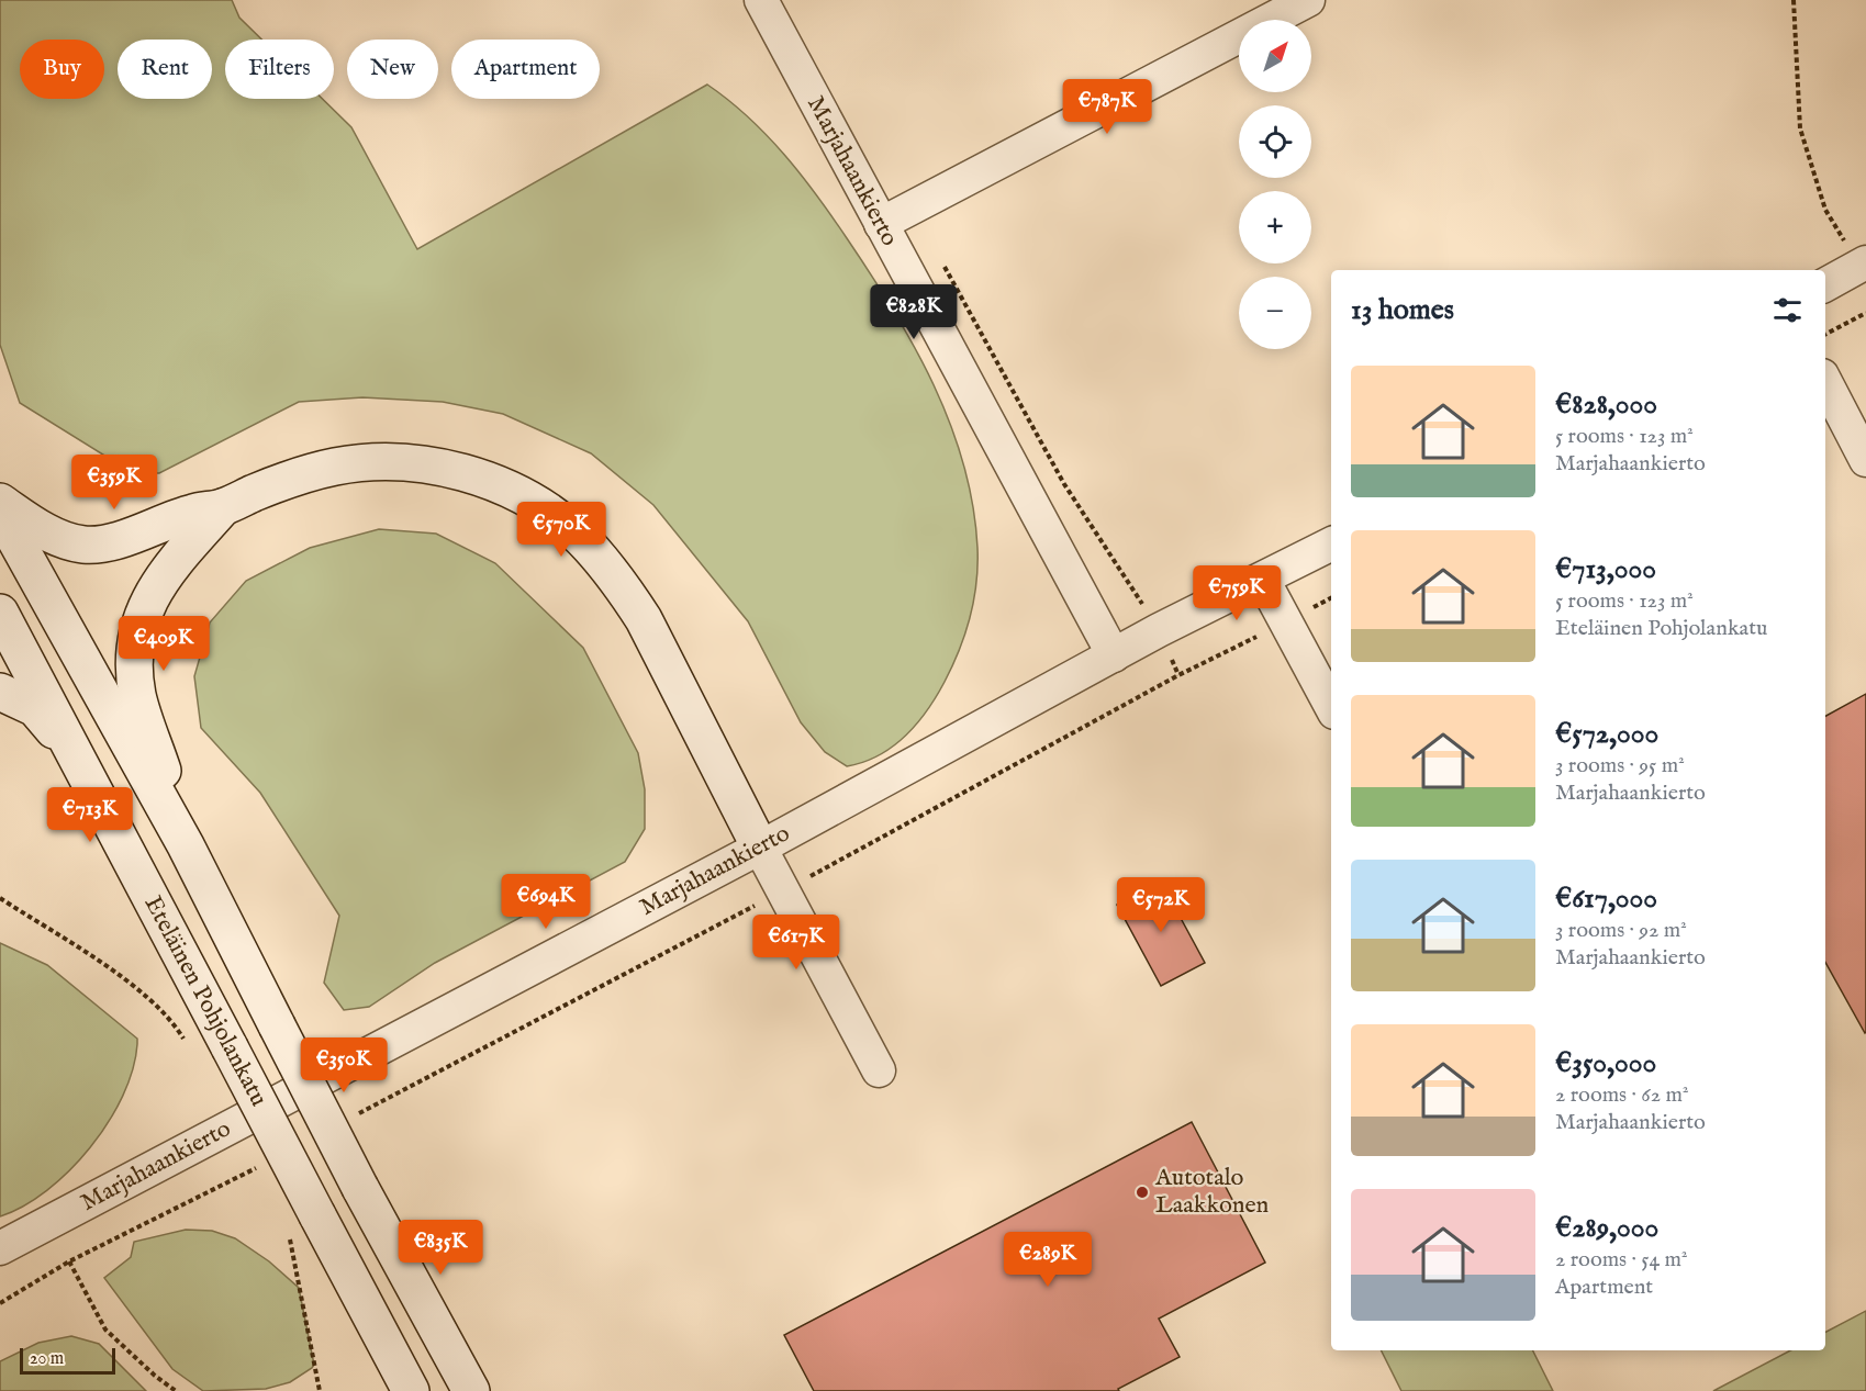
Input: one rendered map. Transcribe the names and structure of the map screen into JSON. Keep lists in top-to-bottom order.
{
  "streets": {
    "main road": ["Eteläinen Pohjolankatu"],
    "street": ["Marjahaankierto"]
  },
  "places": ["Autotalo Laakkonen"],
  "scale_bar": "20 m",
  "north": "top right",
  "page": {
    "map_buttons": ["+", "−"],
    "chip": [
      "Buy",
      "Rent",
      "Filters",
      "New",
      "Apartment"
    ],
    "price": [
      "€787K",
      "€828K",
      "€359K",
      "€570K",
      "€759K",
      "€409K",
      "€713K",
      "€694K",
      "€572K",
      "€617K",
      "€350K",
      "€835K",
      "€289K"
    ],
    "heading": "13 homes",
    "list": [
      {
        "name": "€828,000",
        "note": "5 rooms · 123 m² · Marjahaankierto"
      },
      {
        "name": "€713,000",
        "note": "5 rooms · 123 m² · Eteläinen Pohjolankatu"
      },
      {
        "name": "€572,000",
        "note": "3 rooms · 95 m² · Marjahaankierto"
      },
      {
        "name": "€617,000",
        "note": "3 rooms · 92 m² · Marjahaankierto"
      },
      {
        "name": "€350,000",
        "note": "2 rooms · 62 m² · Marjahaankierto"
      },
      {
        "name": "€289,000",
        "note": "2 rooms · 54 m² · Apartment"
      }
    ],
    "scale": "20 m"
  }
}
